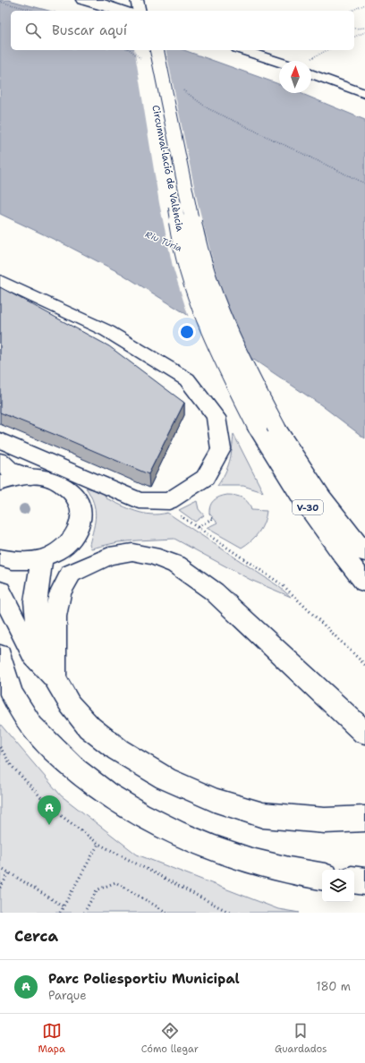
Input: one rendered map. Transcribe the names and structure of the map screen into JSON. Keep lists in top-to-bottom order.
{
  "streets": {
    "main road": ["Circumval·lació de València", "V-30"]
  },
  "water": ["Riu Túria"],
  "north": "top",
  "page": {
    "search": "Buscar aquí",
    "pins": "A",
    "heading": "Cerca",
    "list": [
      {
        "mark": "A",
        "name": "Parc Poliesportiu Municipal",
        "note": "Parque",
        "value": "180 m"
      }
    ],
    "nav": ["Mapa", "Cómo llegar", "Guardados"]
  }
}
